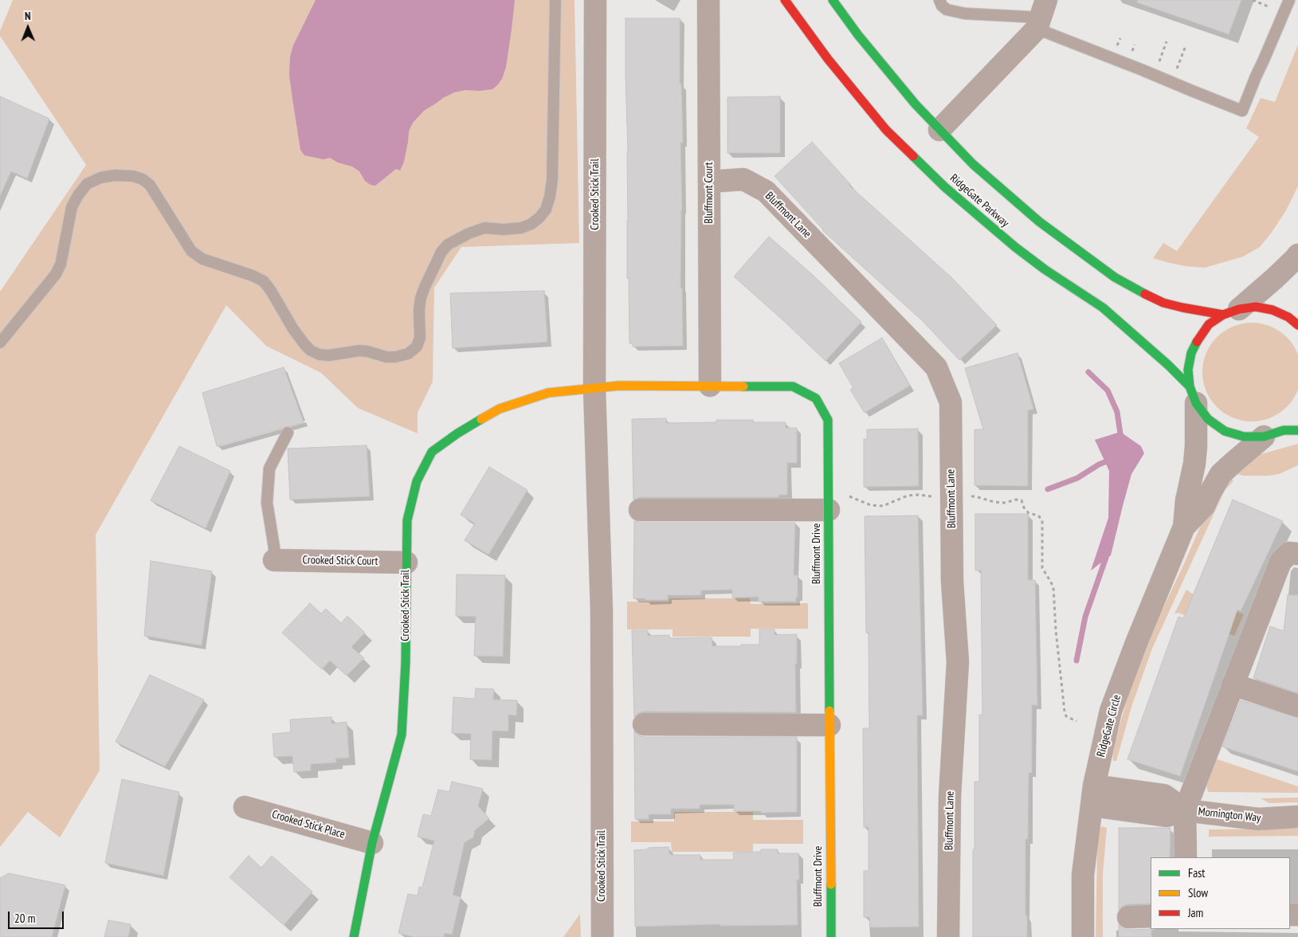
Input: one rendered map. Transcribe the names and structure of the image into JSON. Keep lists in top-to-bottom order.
{
  "streets": {
    "street": [
      "Bluffmont Court",
      "Crooked Stick Trail",
      "RidgeGate Parkway",
      "Bluffmont Lane",
      "Bluffmont Drive",
      "Crooked Stick Court",
      "RidgeGate Circle",
      "Mornington Way",
      "Crooked Stick Place"
    ]
  },
  "crossings": [
    ["Bluffmont Court", "Bluffmont Lane"],
    ["Bluffmont Court", "Bluffmont Drive"],
    ["Crooked Stick Trail", "Bluffmont Drive"],
    ["Crooked Stick Trail", "Crooked Stick Court"],
    ["Crooked Stick Trail", "Crooked Stick Place"],
    ["RidgeGate Parkway", "RidgeGate Circle"],
    ["RidgeGate Circle", "Mornington Way"]
  ],
  "legend": ["Fast", "Slow", "Jam"],
  "scale_bar": "20 m",
  "north": "top"
}
